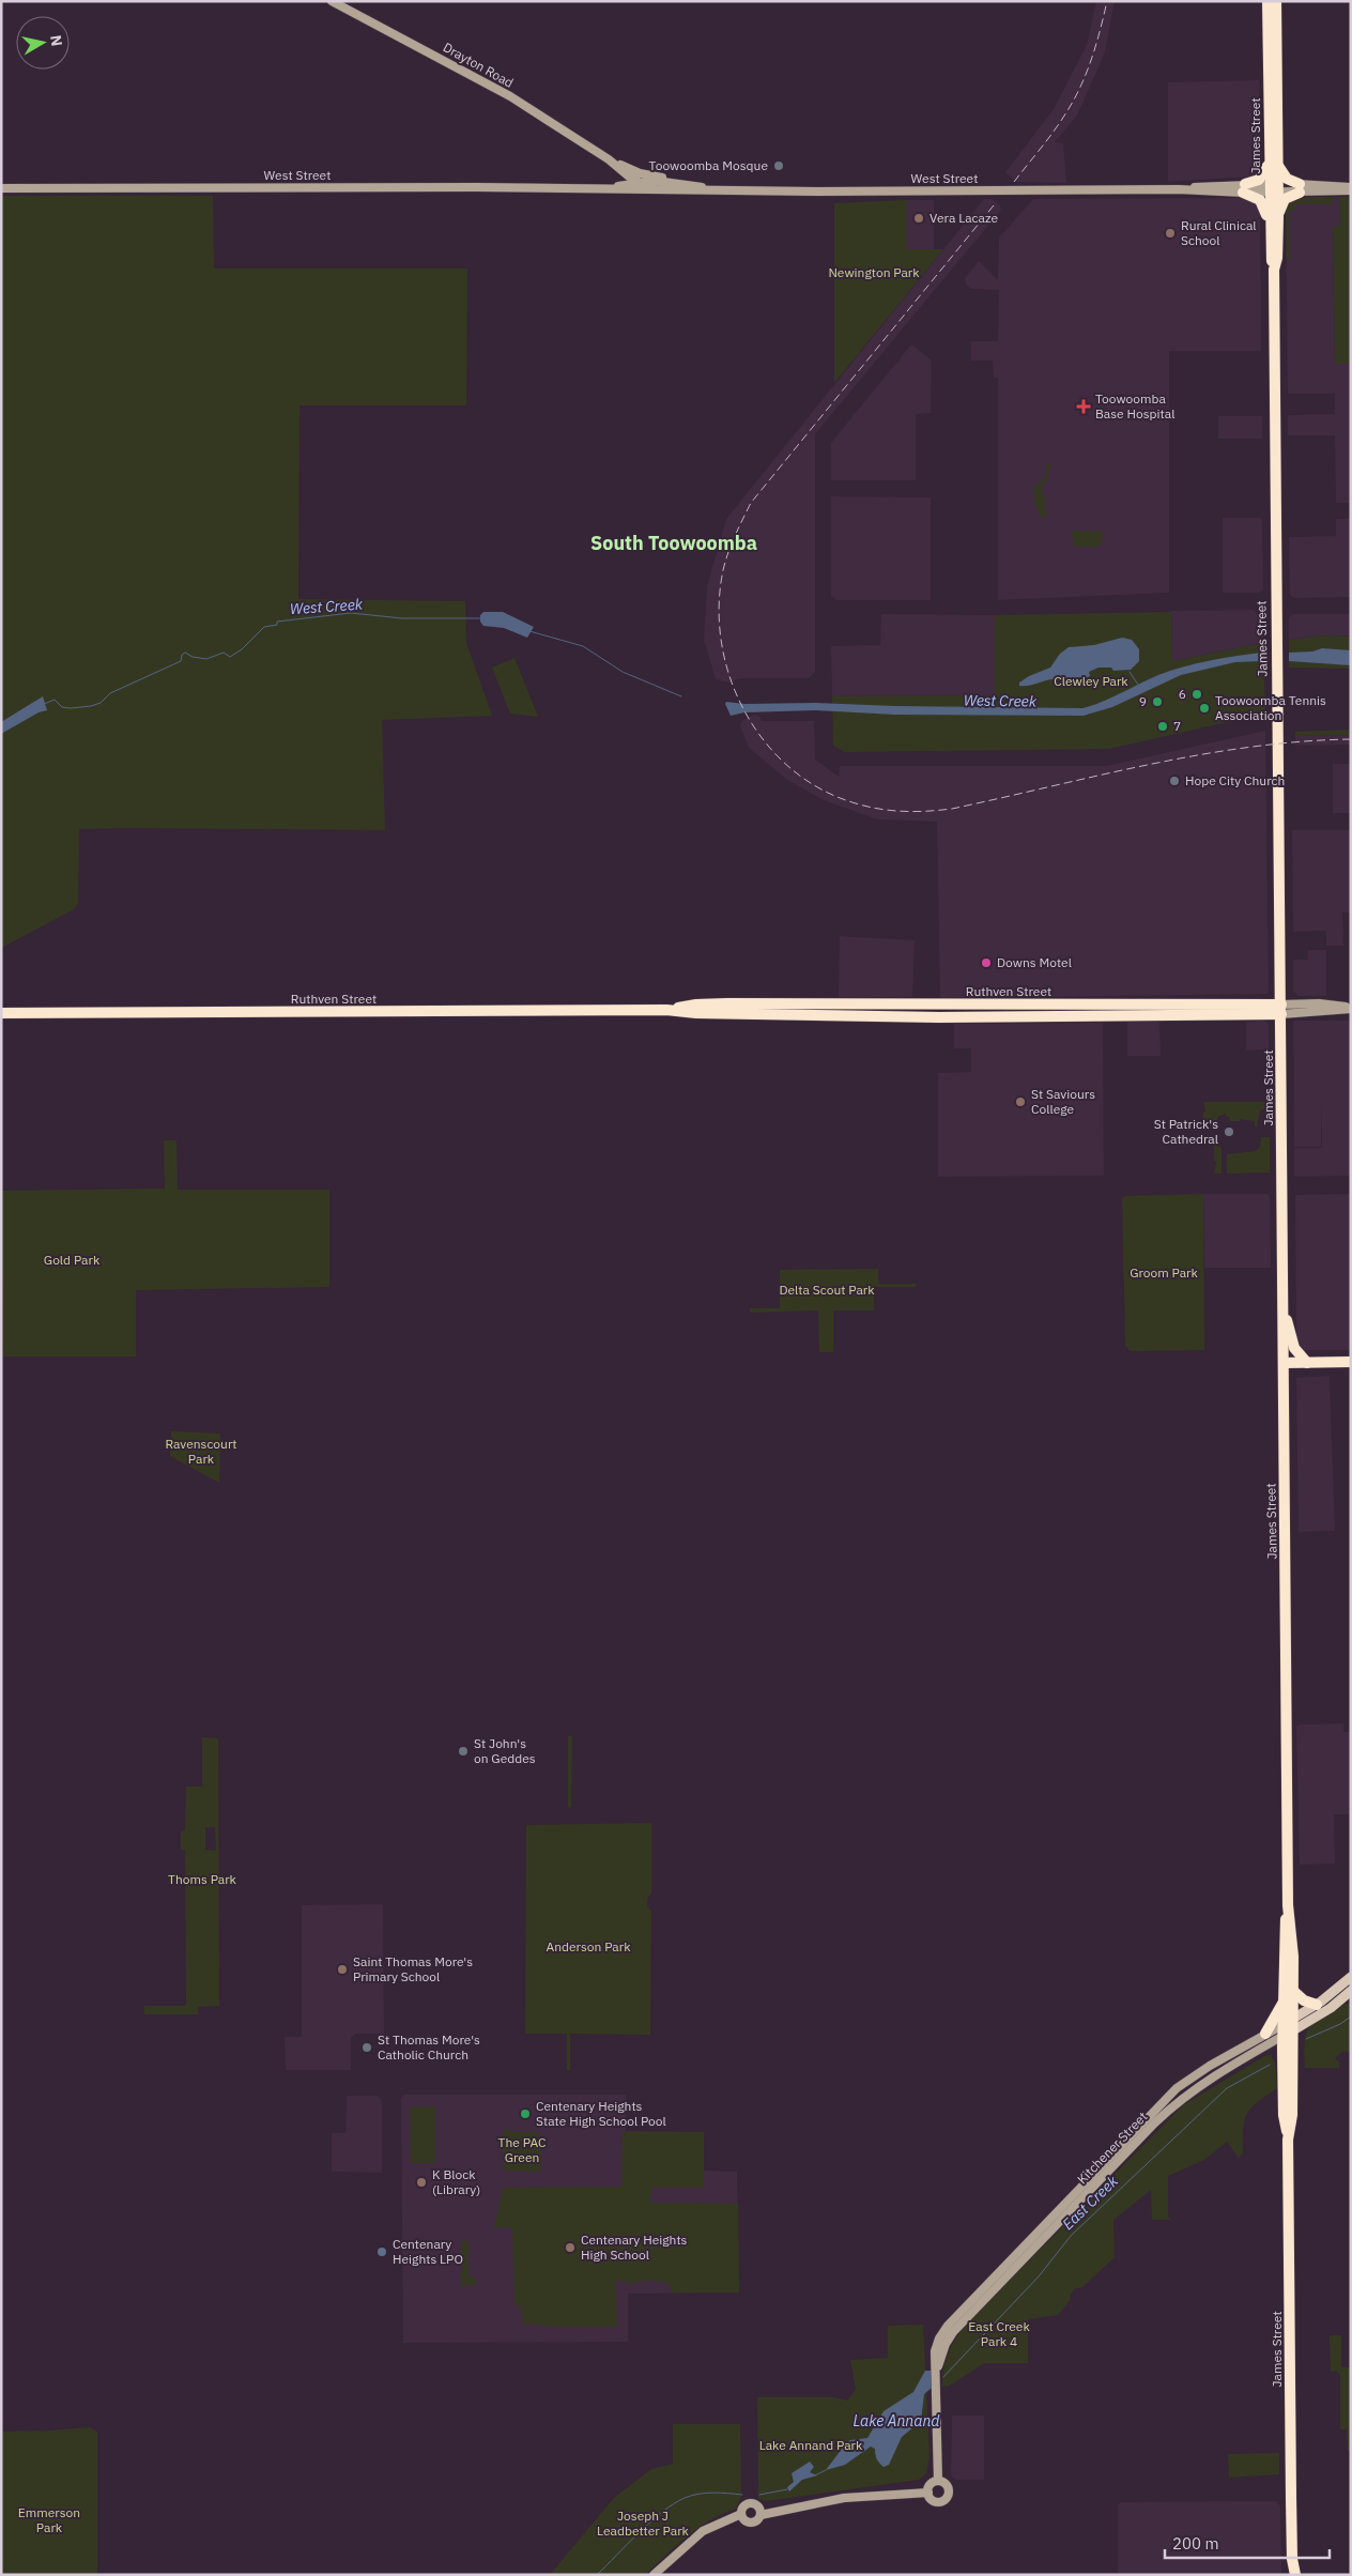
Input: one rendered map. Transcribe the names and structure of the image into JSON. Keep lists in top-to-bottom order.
{
  "streets": {
    "highway": ["James Street", "Ruthven Street"],
    "main road": ["Drayton Road", "West Street", "Kitchener Street"]
  },
  "crossings": [
    ["James Street", "West Street"],
    ["James Street", "Ruthven Street"],
    ["James Street", "Kitchener Street"]
  ],
  "districts": ["South Toowoomba"],
  "water": ["West Creek", "East Creek", "Lake Annand"],
  "parks": [
    "Newington Park",
    "Clewley Park",
    "Gold Park",
    "Groom Park",
    "Delta Scout Park",
    "Ravenscourt Park",
    "Thoms Park",
    "Anderson Park",
    "The PAC Green",
    "East Creek Park 4",
    "Lake Annand Park",
    "Emmerson Park",
    "Joseph J Leadbetter Park"
  ],
  "places": {
    "other": [
      "Toowoomba Mosque",
      "Vera Lacaze",
      "Rural Clinical School",
      "6",
      "9",
      "Toowoomba Tennis Association",
      "7",
      "Hope City Church",
      "Downs Motel",
      "St Saviours College",
      "St Patrick's Cathedral",
      "St John's on Geddes",
      "Saint Thomas More's Primary School",
      "St Thomas More's Catholic Church",
      "Centenary Heights State High School Pool",
      "K Block (Library)",
      "Centenary Heights High School",
      "Centenary Heights LPO"
    ],
    "health": ["Toowoomba Base Hospital"]
  },
  "scale_bar": "200 m",
  "north": "right"
}
